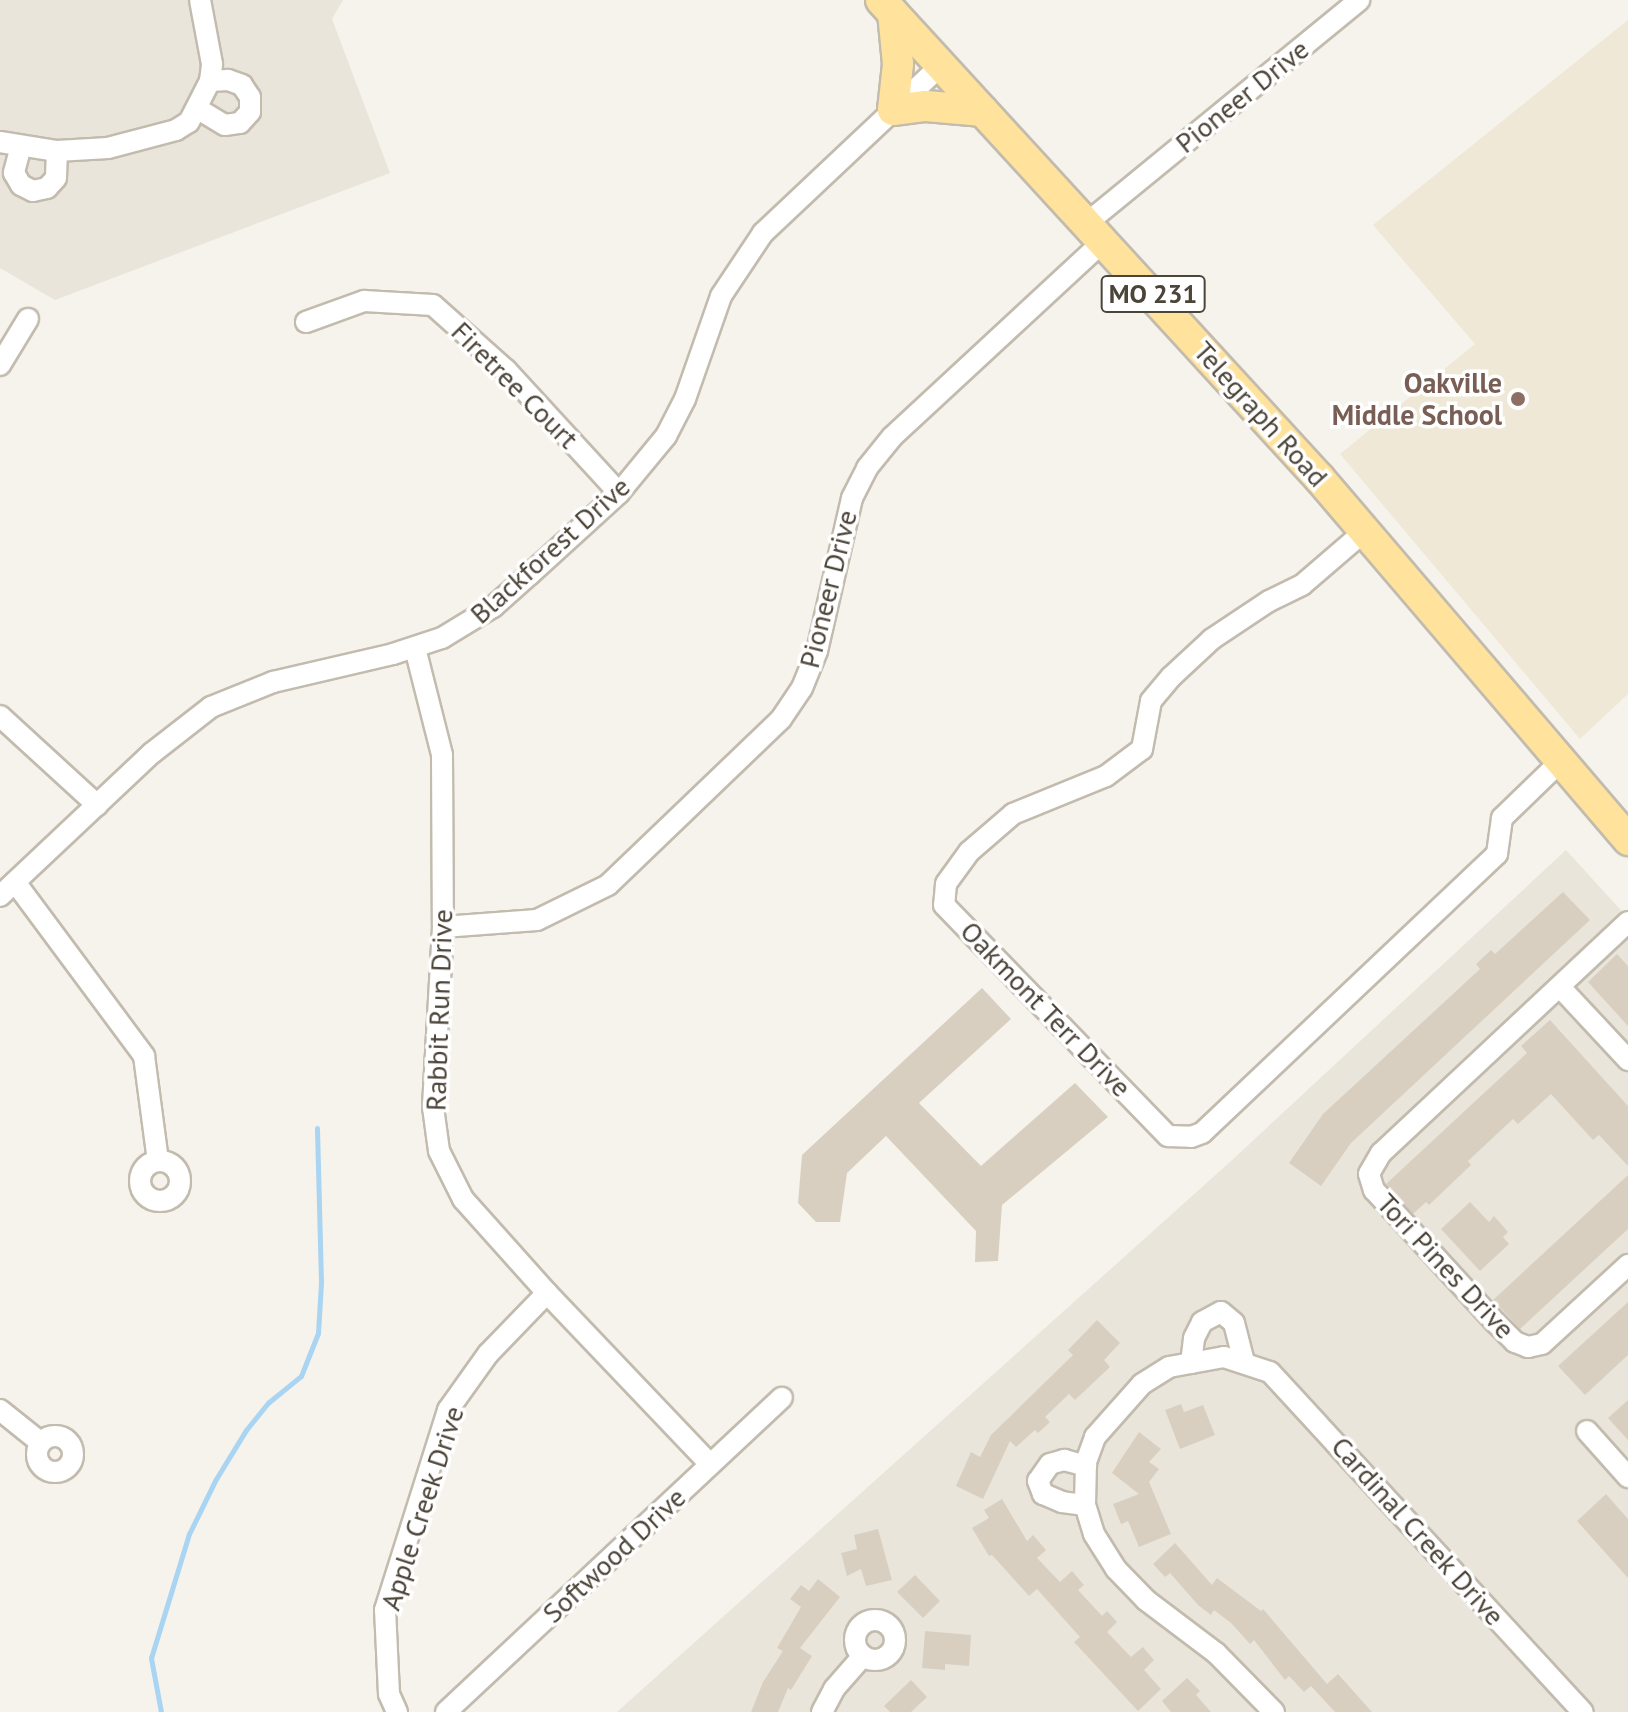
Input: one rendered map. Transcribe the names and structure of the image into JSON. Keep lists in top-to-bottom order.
{
  "streets": {
    "main road": ["MO 231", "Telegraph Road"],
    "street": [
      "Pioneer Drive",
      "Firetree Court",
      "Blackforest Drive",
      "Oakmont Terr Drive",
      "Rabbit Run Drive",
      "Tori Pines Drive",
      "Apple Creek Drive",
      "Cardinal Creek Drive",
      "Softwood Drive"
    ]
  },
  "crossings": [
    ["Pioneer Drive", "Telegraph Road"],
    ["Pioneer Drive", "Rabbit Run Drive"],
    ["Firetree Court", "Blackforest Drive"],
    ["Telegraph Road", "Blackforest Drive"],
    ["Telegraph Road", "Oakmont Terr Drive"],
    ["Blackforest Drive", "Rabbit Run Drive"],
    ["Rabbit Run Drive", "Apple Creek Drive"],
    ["Rabbit Run Drive", "Softwood Drive"]
  ],
  "places": ["Oakville Middle School"]
}
